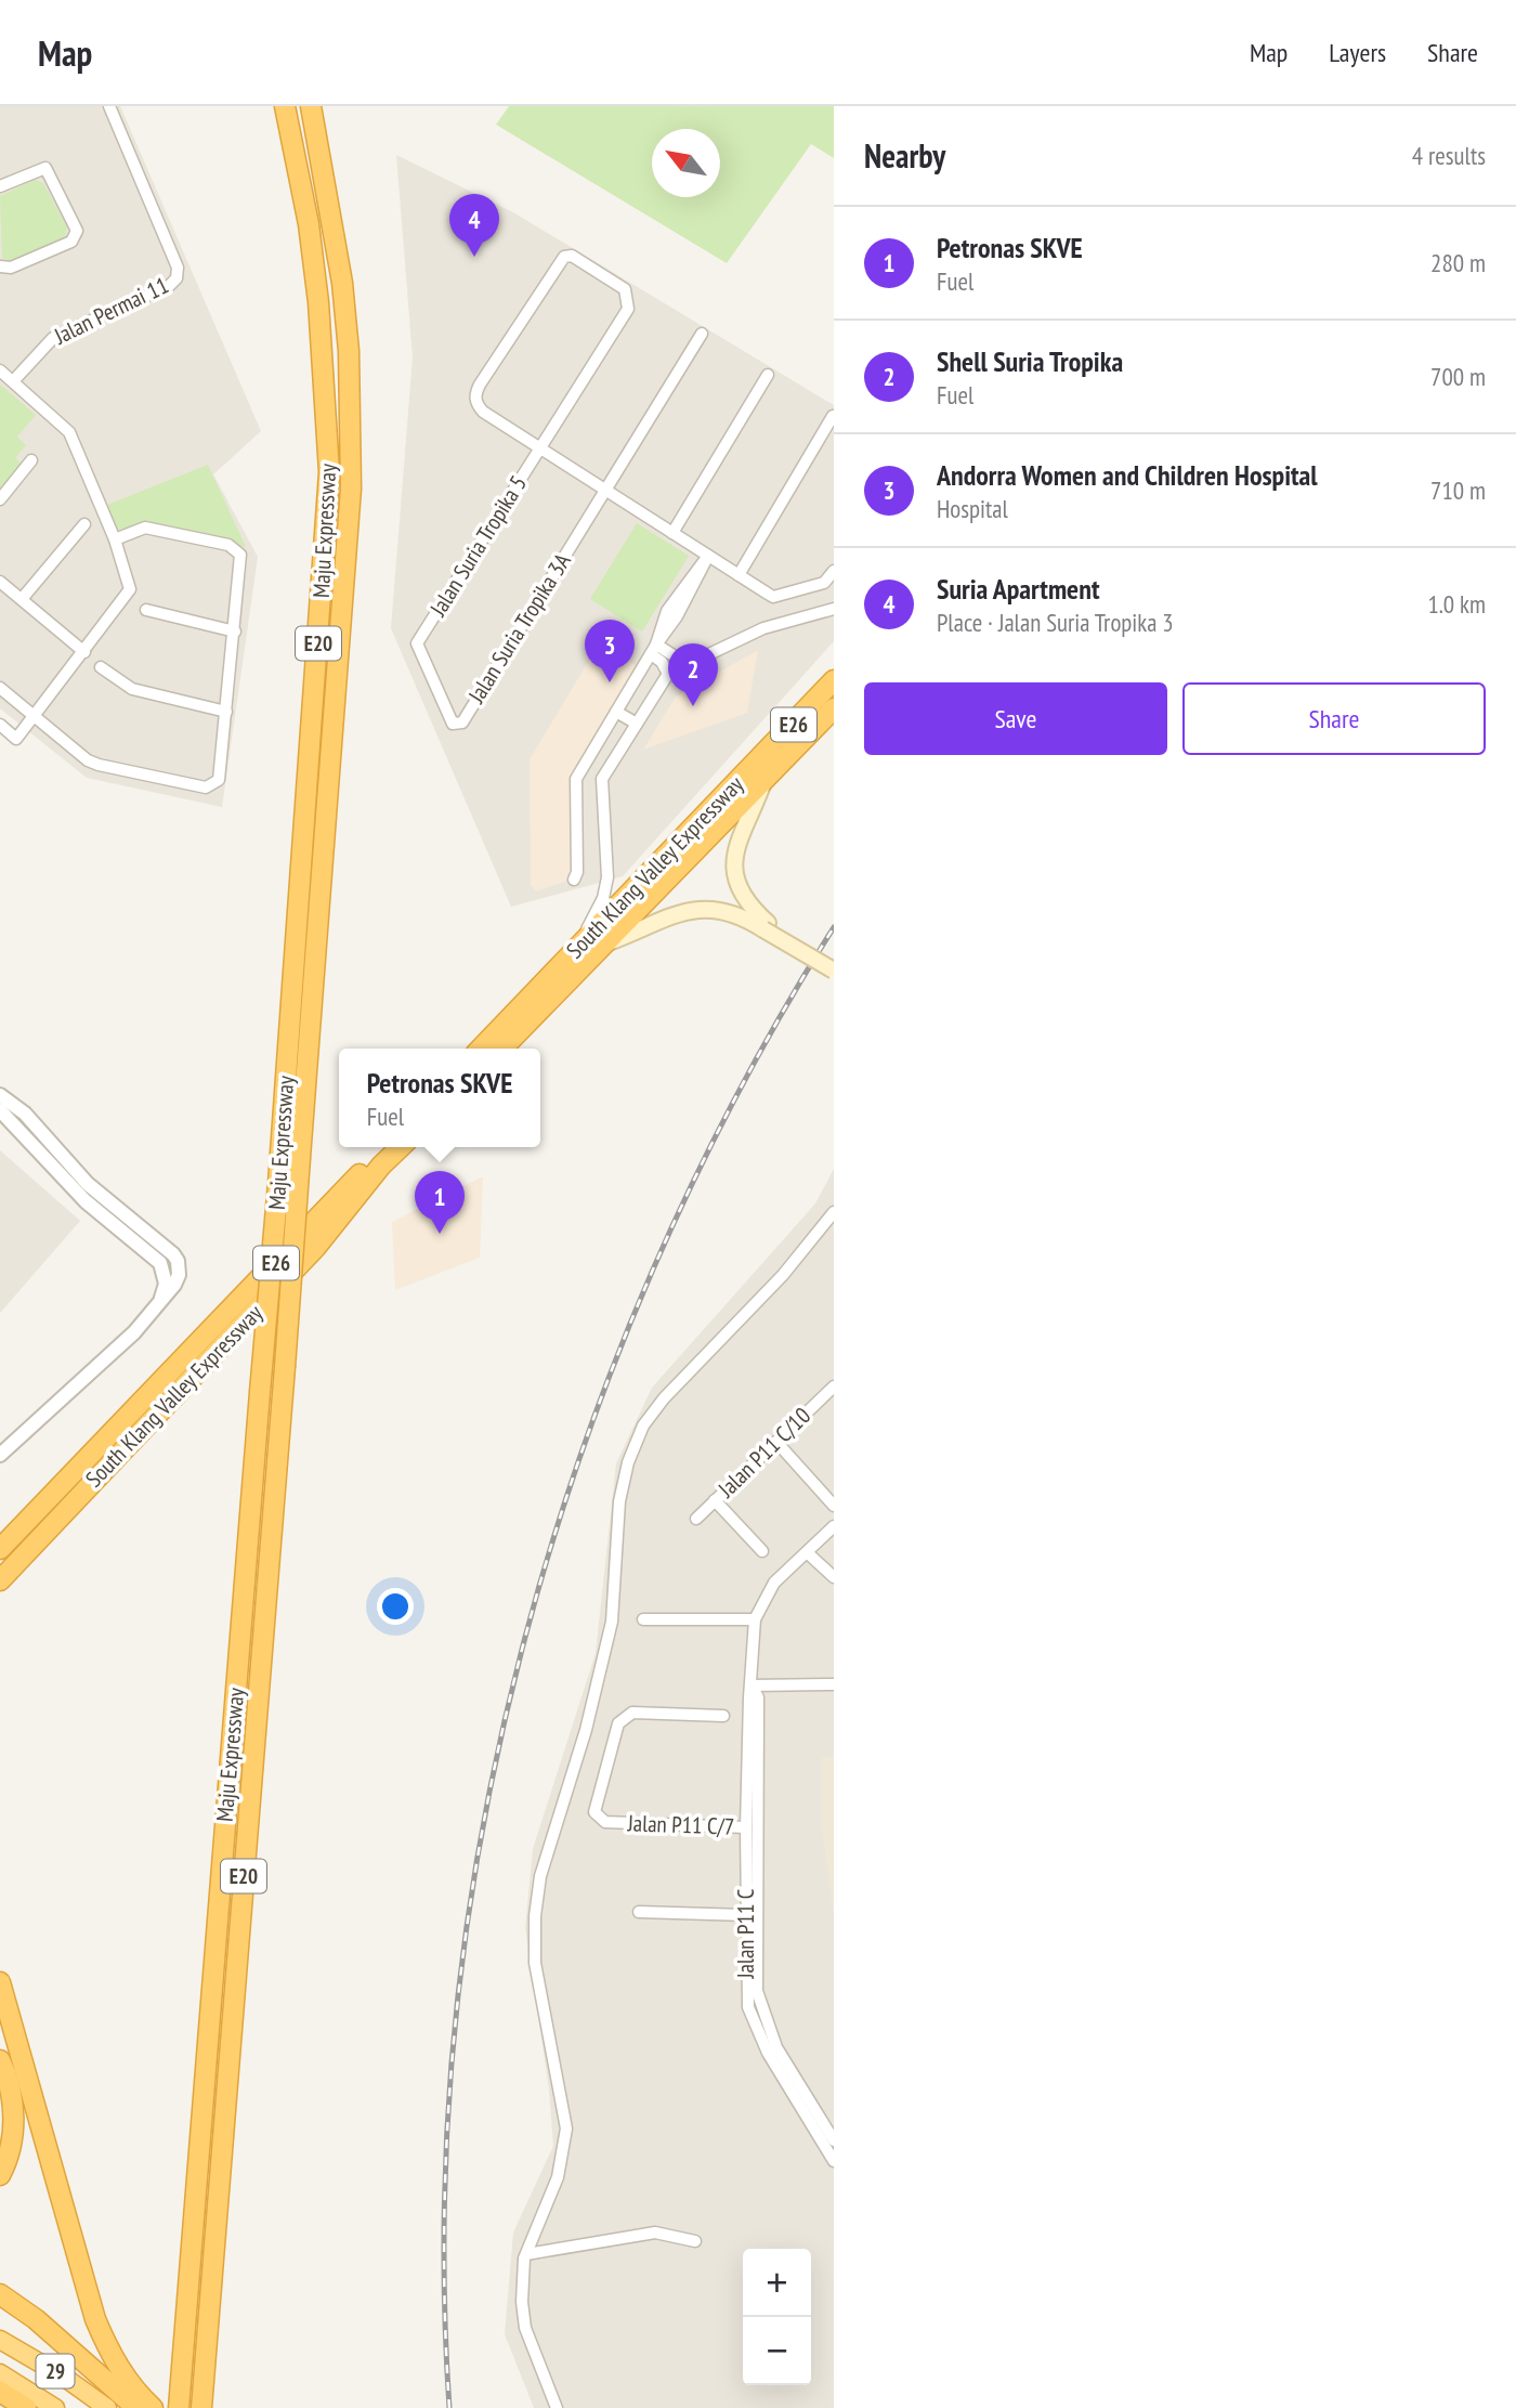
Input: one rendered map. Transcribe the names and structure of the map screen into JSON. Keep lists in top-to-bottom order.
{
  "streets": {
    "highway": [
      "Maju Expressway",
      "E20",
      "E26",
      "South Klang Valley Expressway",
      "29"
    ],
    "street": [
      "Jalan Permai 11",
      "Jalan Suria Tropika 5",
      "Jalan Suria Tropika 3A",
      "Jalan P11 C/10",
      "Jalan P11 C/7",
      "Jalan P11 C"
    ]
  },
  "crossings": [
    ["Jalan Suria Tropika 5", "Jalan Suria Tropika 3A"],
    ["Jalan P11 C/7", "Jalan P11 C"]
  ],
  "north": "top left",
  "page": {
    "header": "Map",
    "nav": ["Map", "Layers", "Share"],
    "heading": ["Nearby", "4 results"],
    "pins": [
      "4",
      "3",
      "2",
      "1"
    ],
    "list": [
      {
        "mark": "1",
        "name": "Petronas SKVE",
        "note": "Fuel",
        "value": "280 m"
      },
      {
        "mark": "2",
        "name": "Shell Suria Tropika",
        "note": "Fuel",
        "value": "700 m"
      },
      {
        "mark": "3",
        "name": "Andorra Women and Children Hospital",
        "note": "Hospital",
        "value": "710 m"
      },
      {
        "mark": "4",
        "name": "Suria Apartment",
        "note": "Place · Jalan Suria Tropika 3",
        "value": "1.0 km"
      }
    ],
    "buttons": ["Save", "Share"],
    "popup": ["Petronas SKVE", "Fuel"],
    "map_buttons": ["+", "−"]
  }
}
